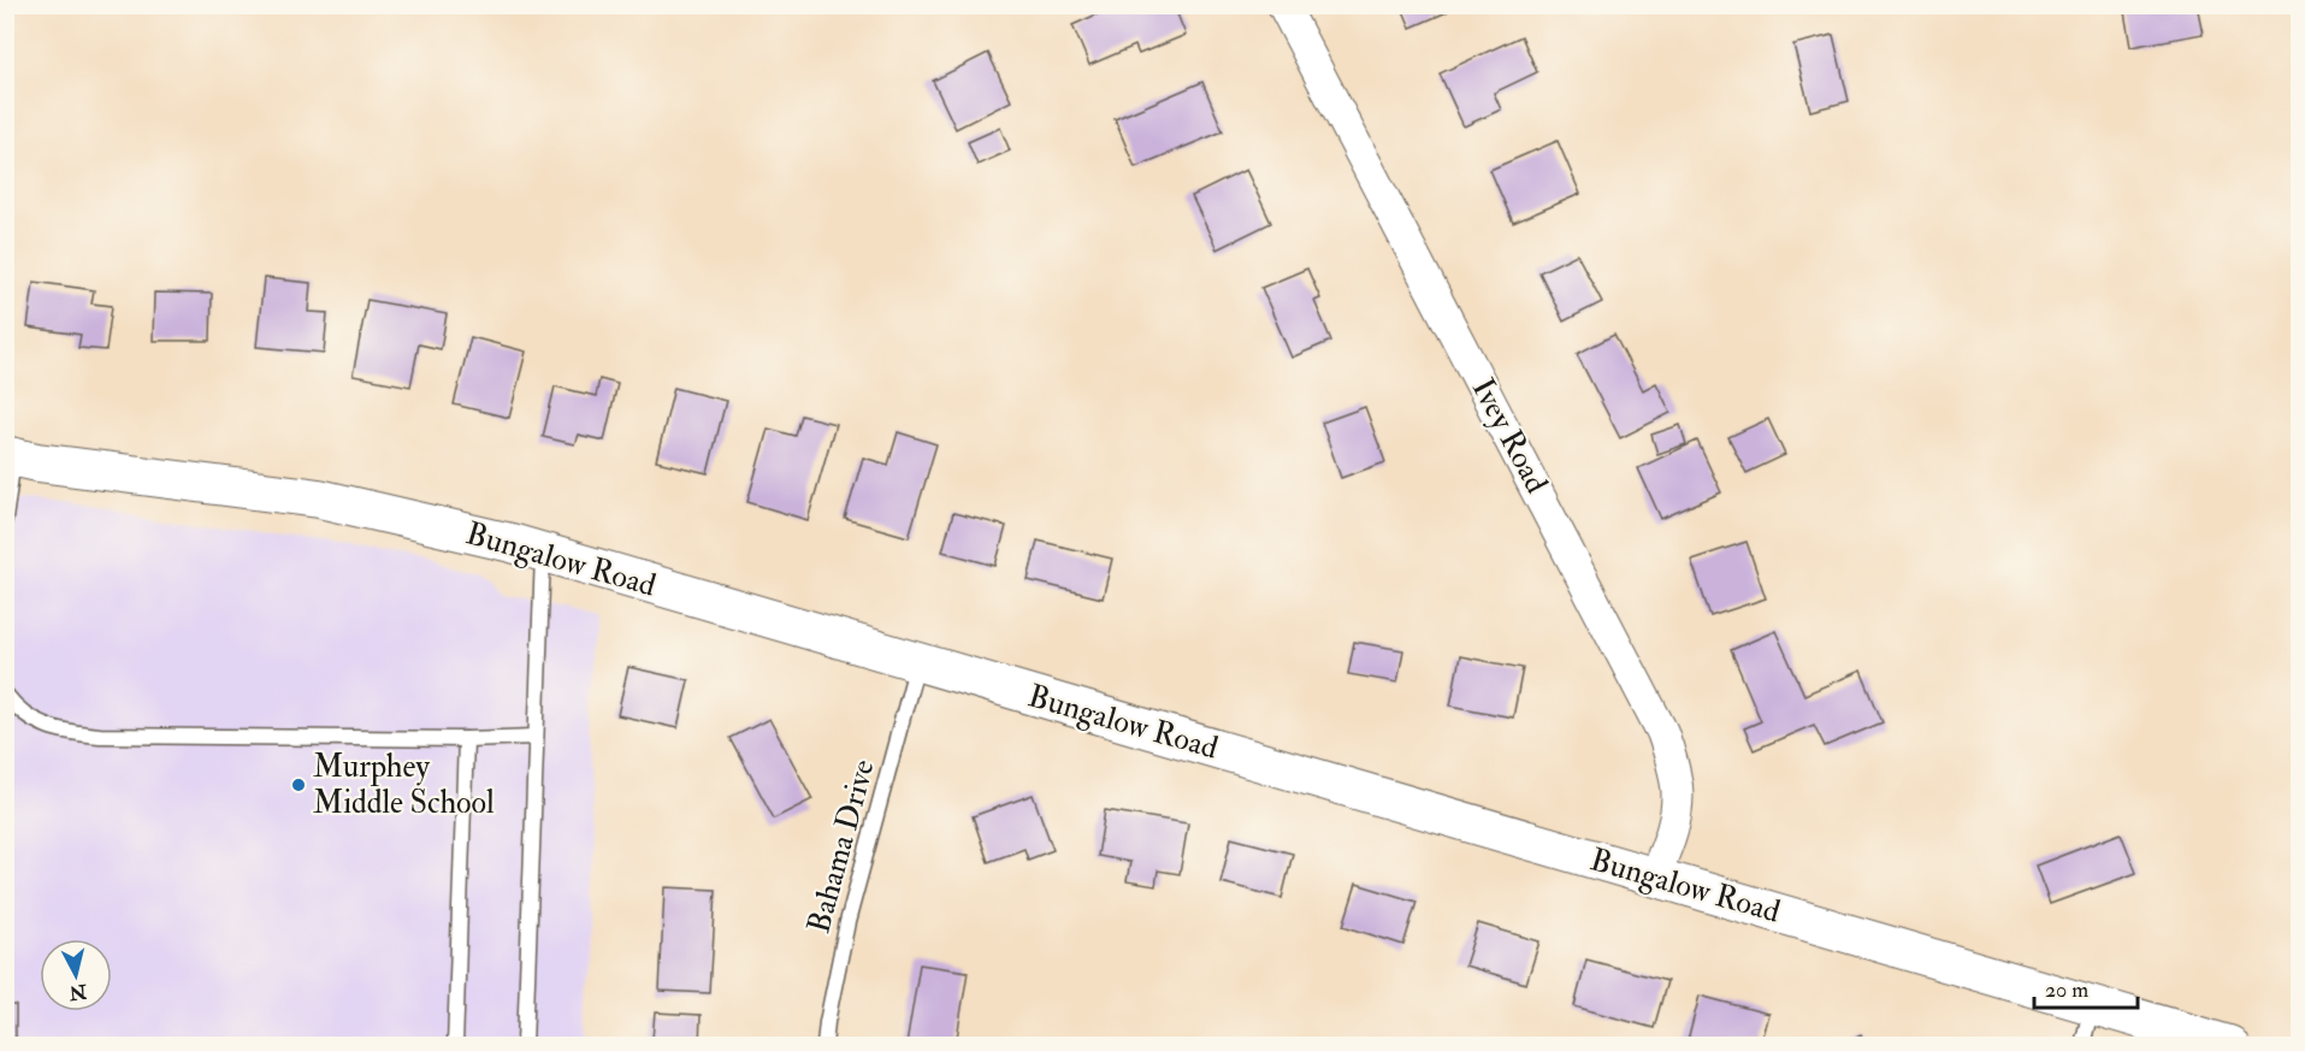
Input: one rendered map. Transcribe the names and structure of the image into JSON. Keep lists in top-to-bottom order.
{
  "streets": {
    "street": ["Ivey Road", "Bungalow Road"],
    "lane": ["Bahama Drive"]
  },
  "crossings": [
    ["Ivey Road", "Bungalow Road"],
    ["Bungalow Road", "Bahama Drive"]
  ],
  "places": ["Murphey Middle School"],
  "scale_bar": "20 m",
  "north": "bottom"
}
